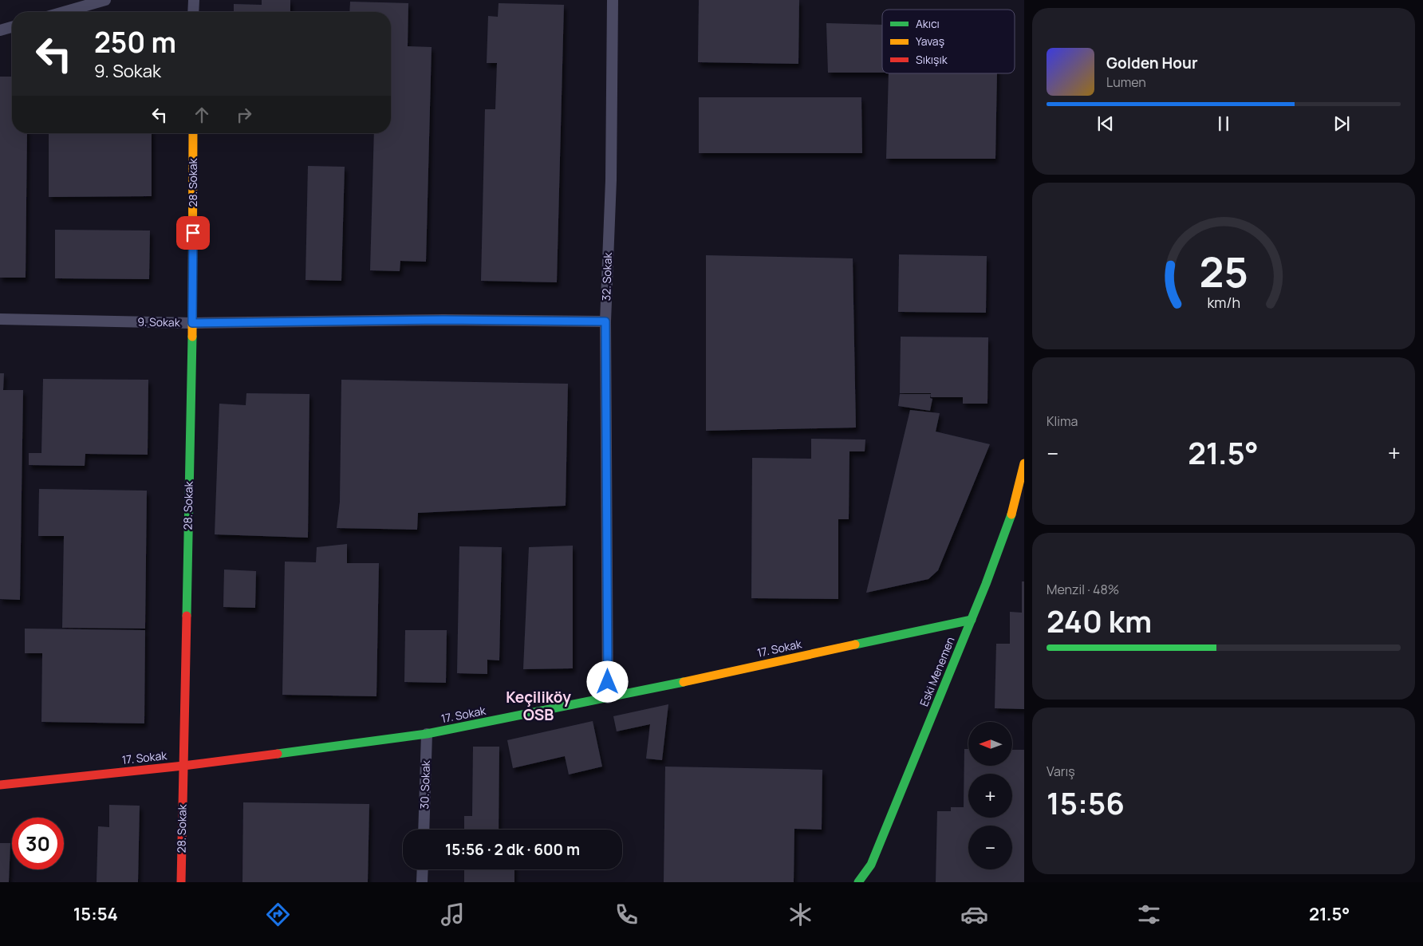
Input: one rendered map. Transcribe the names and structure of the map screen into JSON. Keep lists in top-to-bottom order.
{
  "streets": {
    "street": [
      "28. Sokak",
      "32. Sokak",
      "9. Sokak",
      "17. Sokak",
      "Eski Menemen",
      "30. Sokak"
    ]
  },
  "crossings": [
    ["28. Sokak", "9. Sokak"],
    ["28. Sokak", "17. Sokak"],
    ["32. Sokak", "9. Sokak"],
    ["32. Sokak", "17. Sokak"],
    ["17. Sokak", "Eski Menemen"],
    ["17. Sokak", "30. Sokak"]
  ],
  "districts": ["Keçiliköy OSB"],
  "legend": ["Akıcı", "Yavaş", "Sıkışık"],
  "north": "left",
  "page": {
    "turn": ["250 m", "9. Sokak"],
    "song": ["Golden Hour", "Lumen"],
    "tile": [
      "Klima",
      ["Menzil · 48%", "240 km"],
      ["Varış", "15:56"]
    ],
    "heat": ["−", "21.5°", "+"],
    "map_buttons": ["+", "−"],
    "limit": "30",
    "trip": "15:56 · 2 dk · 600 m",
    "tabs": ["15:54", "21.5°"],
    "gauge": ["25", "km/h"]
  }
}
